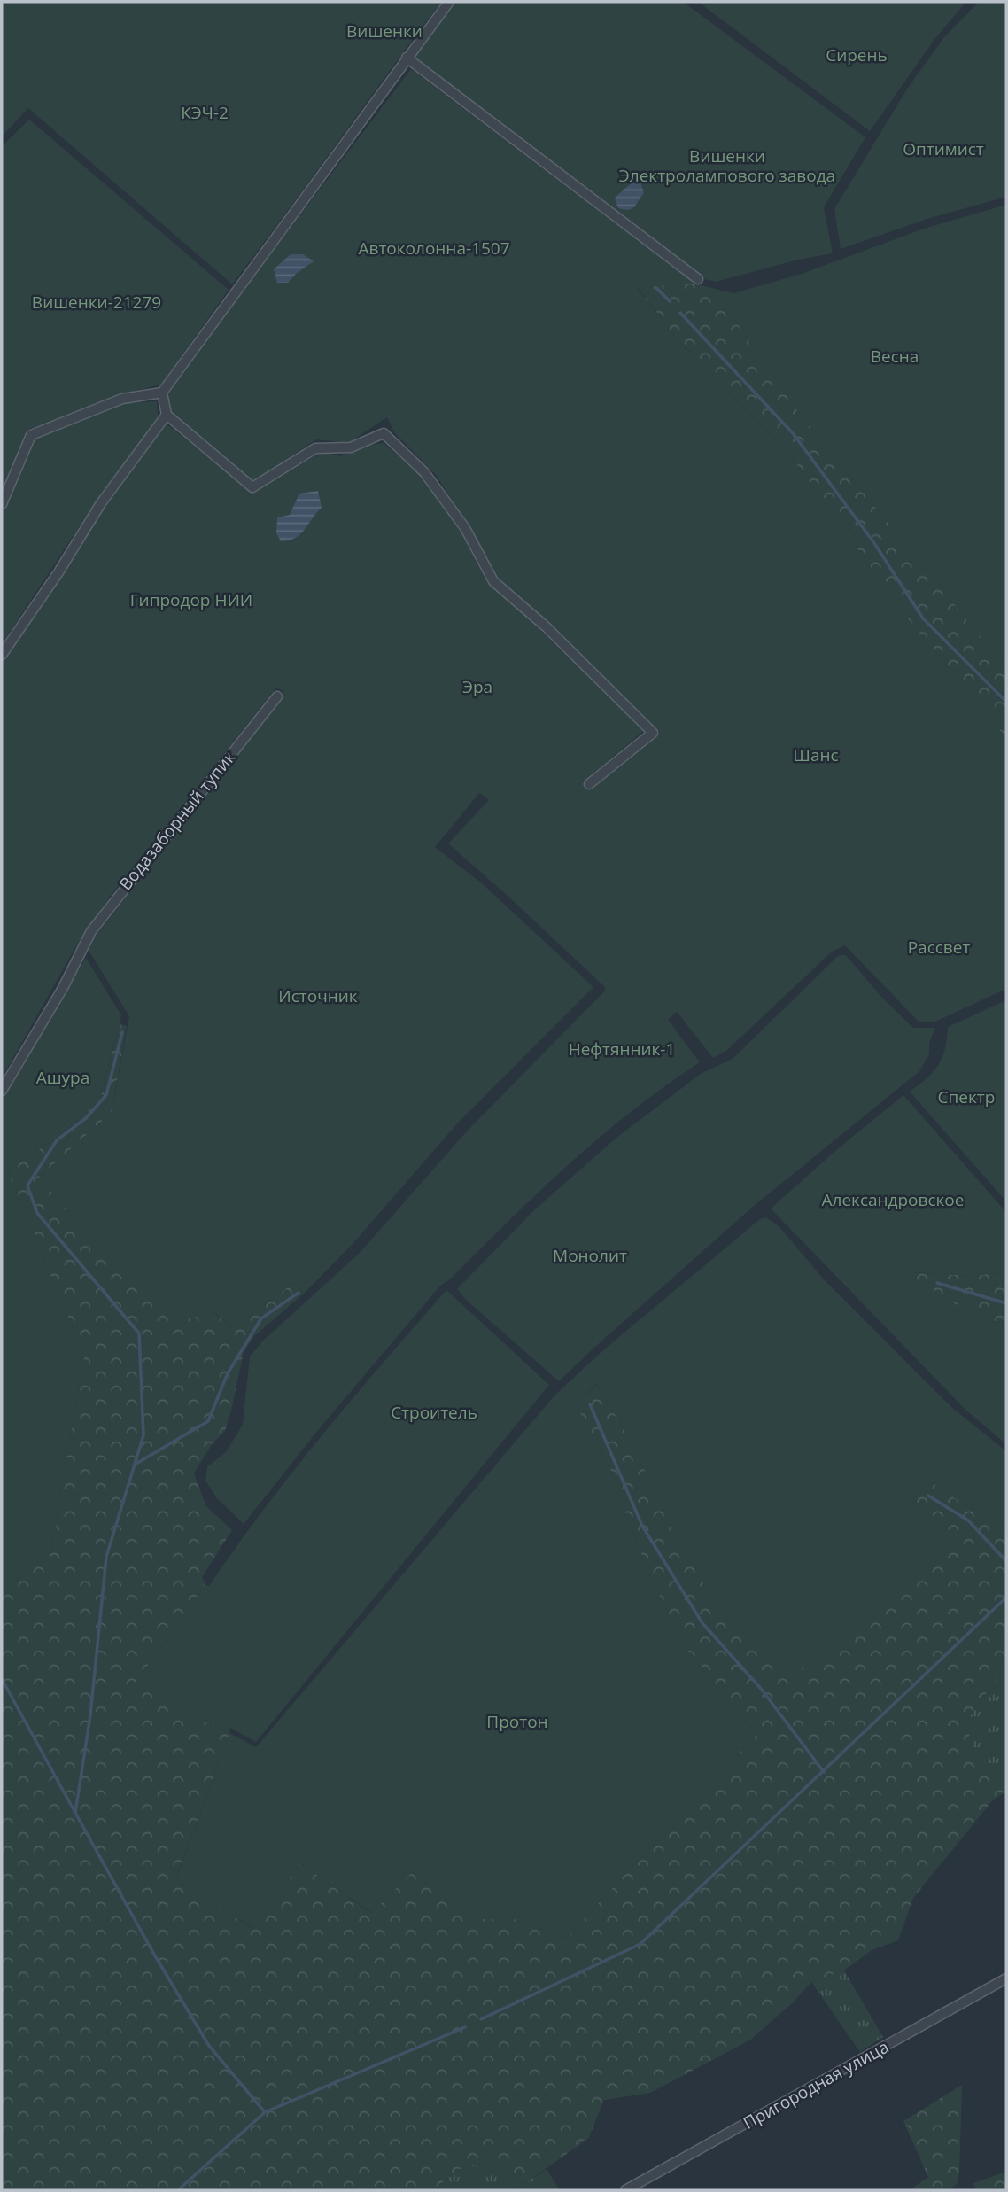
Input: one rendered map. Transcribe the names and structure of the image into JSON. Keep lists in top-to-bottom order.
{
  "streets": {
    "street": ["Водазаборный тупик", "Пригородная улица"]
  },
  "parks": [
    "Вишенки",
    "Сирень",
    "КЭЧ-2",
    "Оптимист",
    "Вишенки Электролампового завода",
    "Автоколонна-1507",
    "Вишенки-21279",
    "Весна",
    "Гипродор НИИ",
    "Эра",
    "Шанс",
    "Рассвет",
    "Источник",
    "Нефтянник-1",
    "Ашура",
    "Спектр",
    "Александровское",
    "Монолит",
    "Строитель",
    "Протон"
  ]
}
